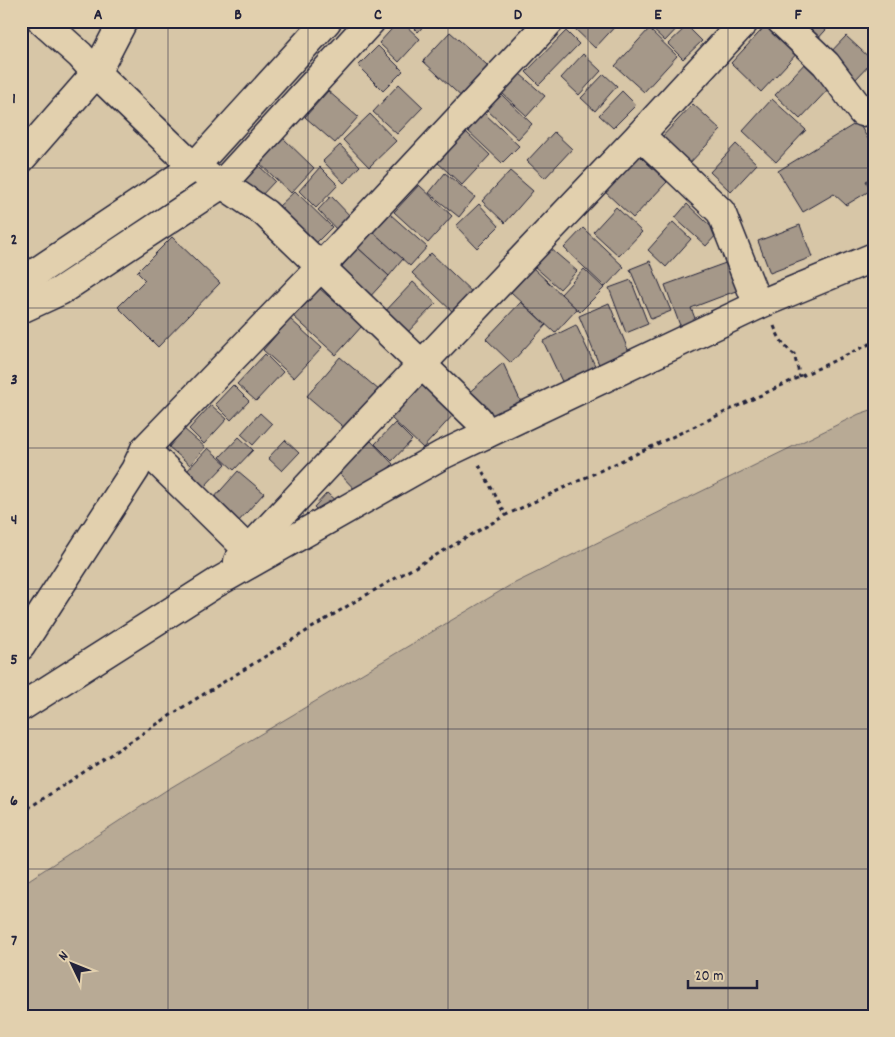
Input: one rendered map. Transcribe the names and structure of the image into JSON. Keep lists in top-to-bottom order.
{
  "scale_bar": "20 m",
  "north": "top left",
  "grid": {
    "columns": [
      "A",
      "B",
      "C",
      "D",
      "E",
      "F"
    ],
    "rows": [
      "1",
      "2",
      "3",
      "4",
      "5",
      "6",
      "7"
    ]
  }
}
